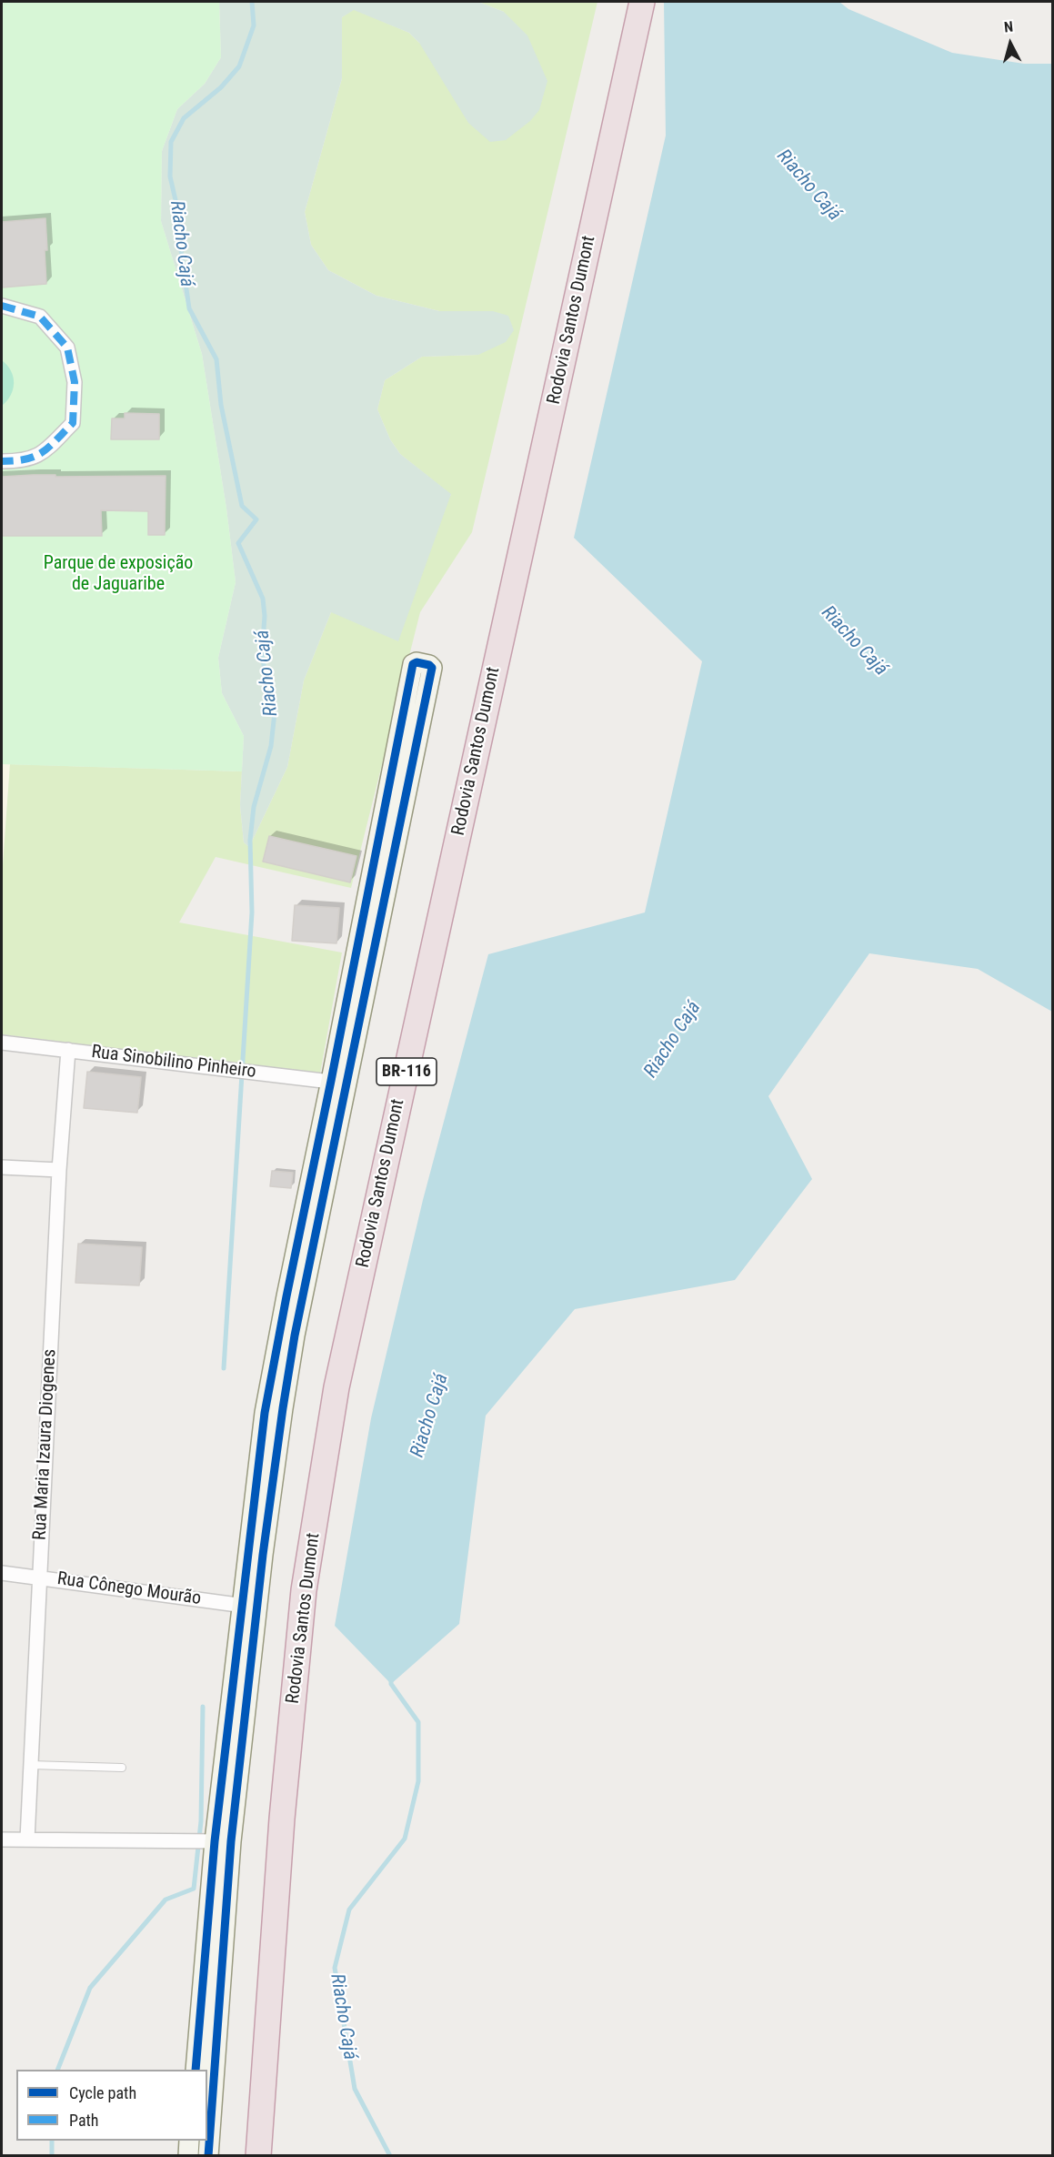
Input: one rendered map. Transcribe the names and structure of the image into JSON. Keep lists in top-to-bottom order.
{
  "streets": {
    "highway": ["Rodovia Santos Dumont", "BR-116"],
    "street": ["Rua Sinobilino Pinheiro", "Rua Maria Izaura Diogenes", "Rua Cônego Mourão"]
  },
  "crossings": [
    ["Rua Sinobilino Pinheiro", "Rua Maria Izaura Diogenes"],
    ["Rua Maria Izaura Diogenes", "Rua Cônego Mourão"]
  ],
  "water": ["Riacho Cajá"],
  "parks": ["Parque de exposição de Jaguaribe"],
  "legend": ["Cycle path", "Path"],
  "north": "top"
}
